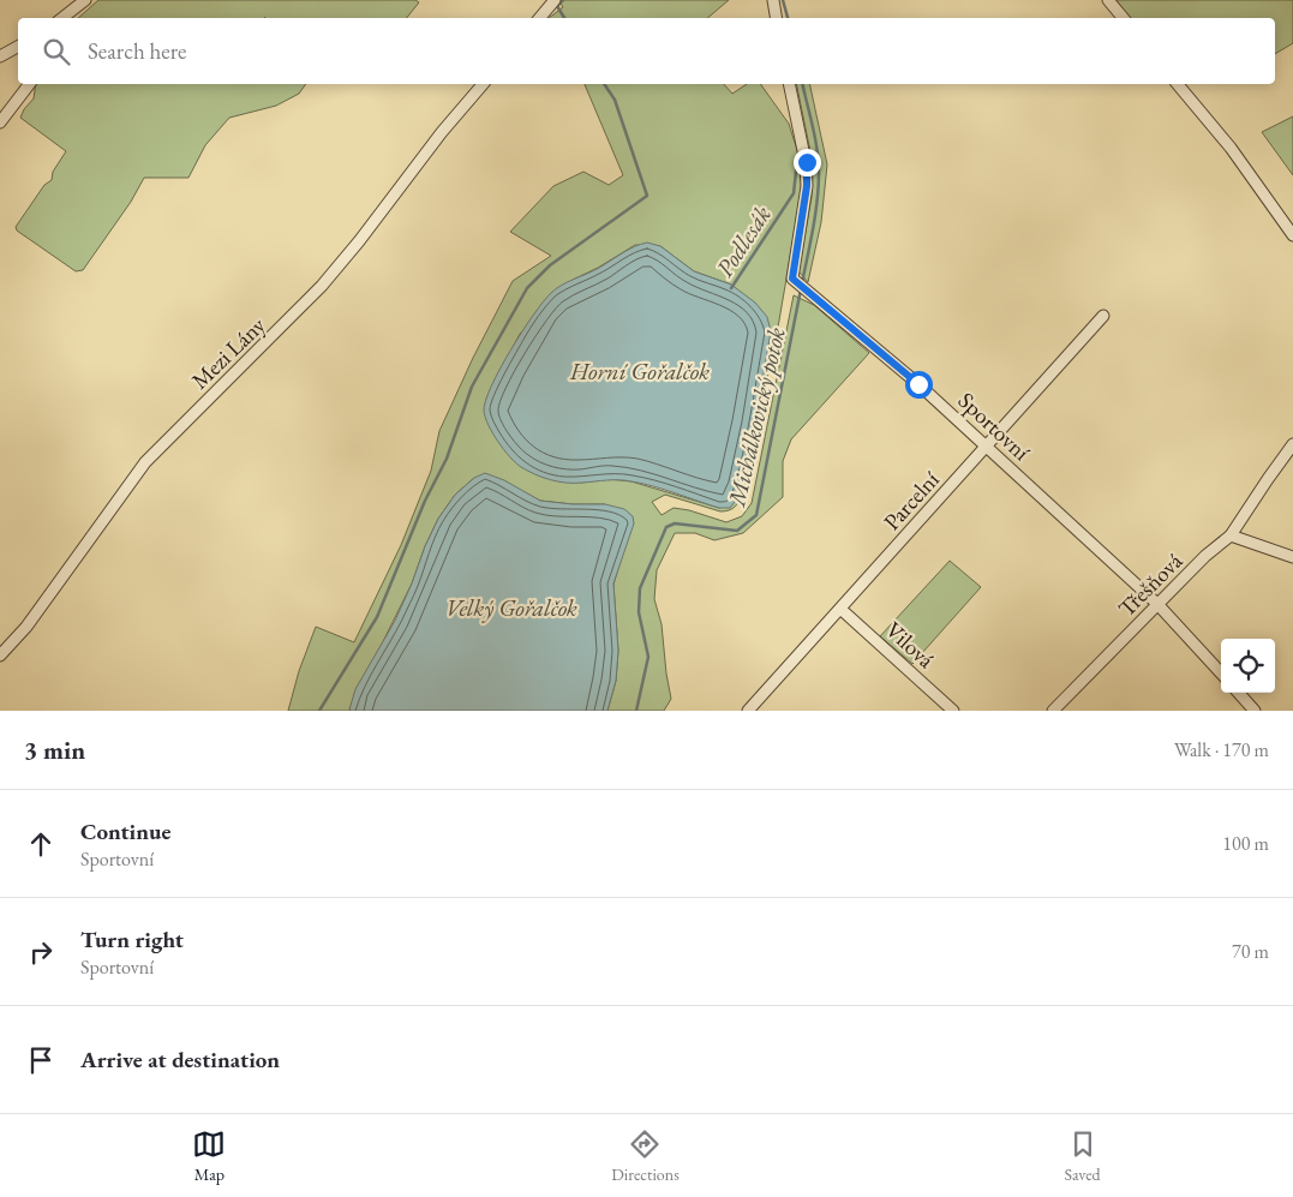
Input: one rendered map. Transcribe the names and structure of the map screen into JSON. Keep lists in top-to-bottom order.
{
  "streets": {
    "street": [
      "Mezi Lány",
      "Sportovní",
      "Parcelní",
      "Třešňová",
      "Vilová"
    ]
  },
  "crossings": [
    ["Sportovní", "Parcelní"],
    ["Sportovní", "Třešňová"],
    ["Parcelní", "Vilová"]
  ],
  "water": [
    "Podlesák",
    "Horní Gořalčok",
    "Michálkovický potok",
    "Velký Gořalčok"
  ],
  "page": {
    "search": "Search here",
    "heading": ["3 min", "Walk · 170 m"],
    "list": [
      ["Continue", "Sportovní", "100 m"],
      ["Turn right", "Sportovní", "70 m"],
      "Arrive at destination"
    ],
    "nav": ["Map", "Directions", "Saved"]
  }
}
